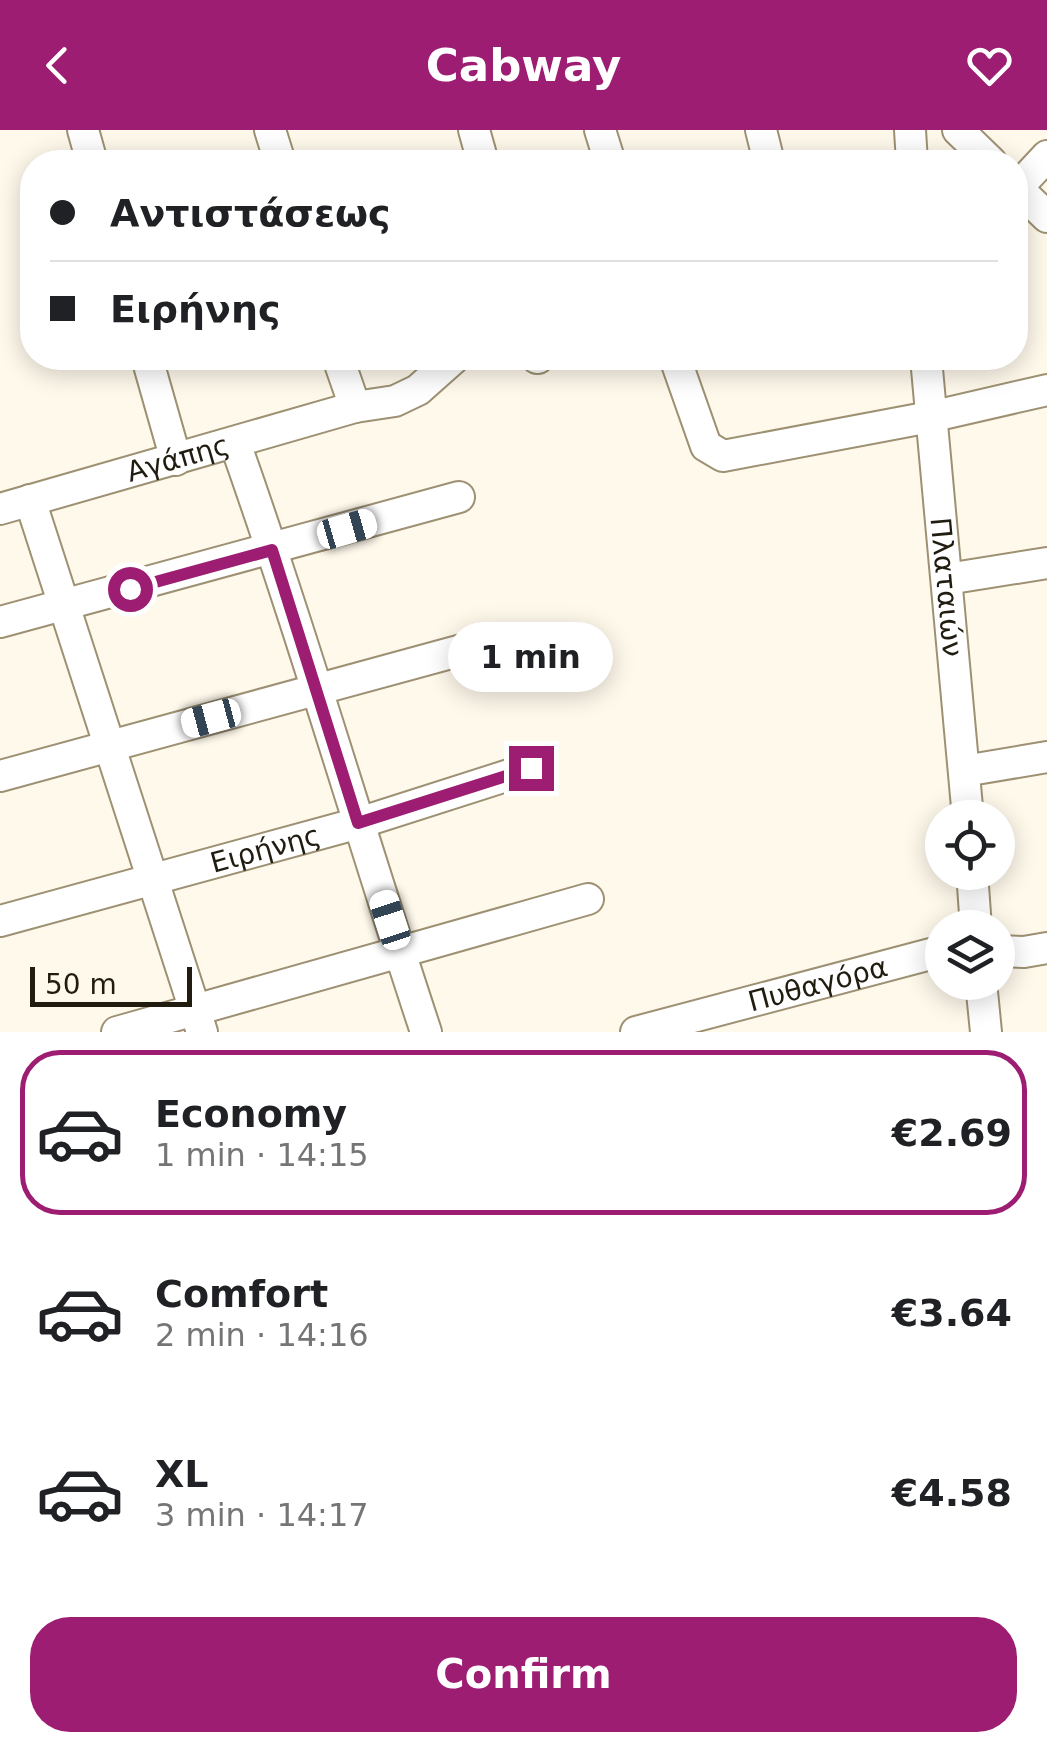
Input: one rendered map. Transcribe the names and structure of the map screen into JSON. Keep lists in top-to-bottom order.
{
  "streets": {
    "street": [
      "Αγάπης",
      "Πλαταιών",
      "Ειρήνης",
      "Πυθαγόρα"
    ]
  },
  "scale_bar": "50 m",
  "page": {
    "header": "Cabway",
    "banner": ["Αντιστάσεως", "Ειρήνης"],
    "bubble": "1 min",
    "scale": "50 m",
    "list": [
      {
        "name": "Economy",
        "note": "1 min · 14:15",
        "value": "€2.69"
      },
      {
        "name": "Comfort",
        "note": "2 min · 14:16",
        "value": "€3.64"
      },
      {
        "name": "XL",
        "note": "3 min · 14:17",
        "value": "€4.58"
      }
    ],
    "buttons": "Confirm"
  }
}
